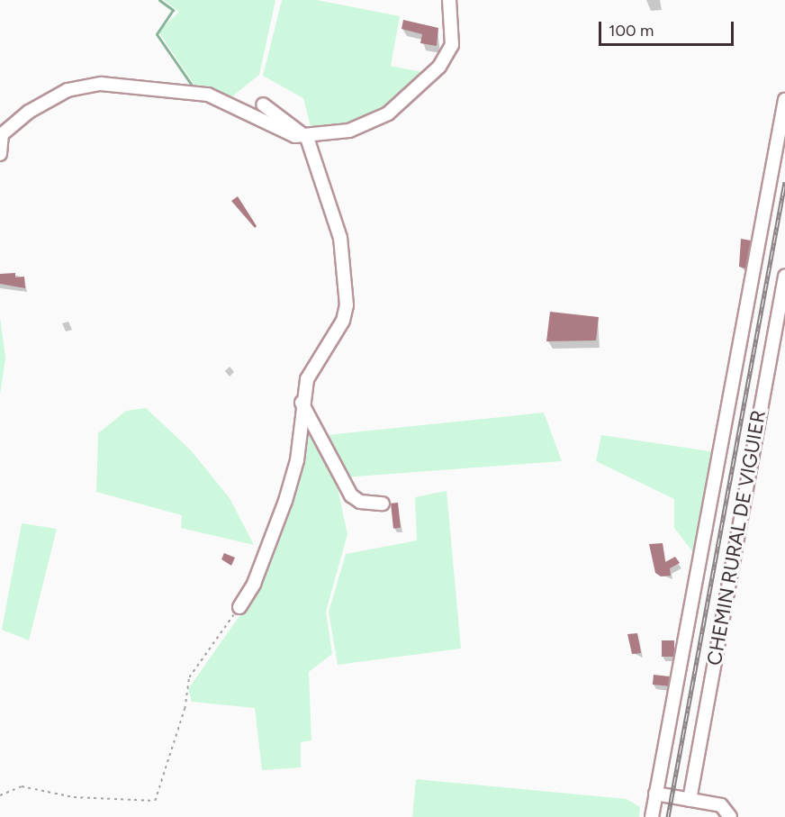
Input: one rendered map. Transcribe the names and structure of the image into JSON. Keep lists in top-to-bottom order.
{
  "streets": {
    "street": ["CHEMIN RURAL DE VIGUIER"]
  },
  "scale_bar": "100 m"
}
